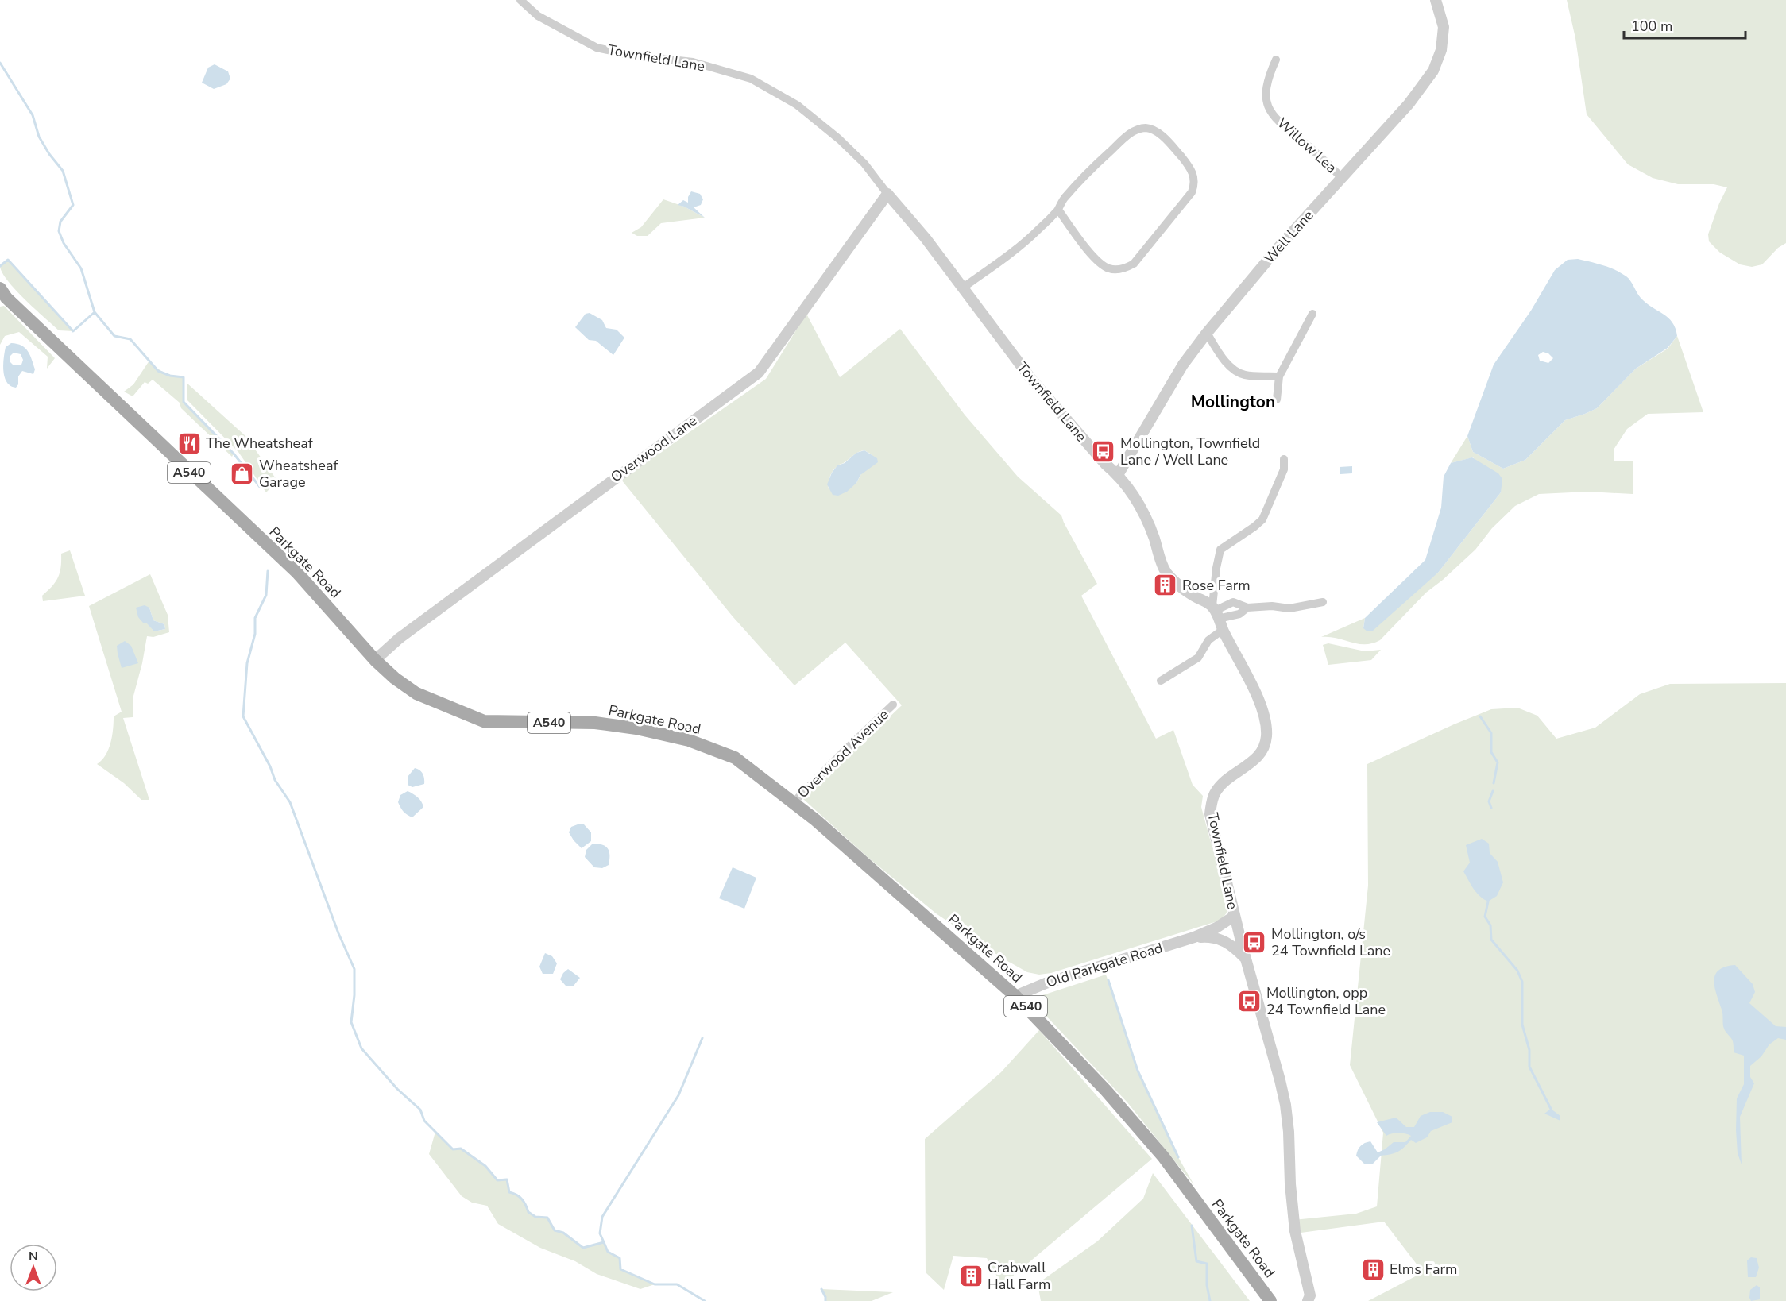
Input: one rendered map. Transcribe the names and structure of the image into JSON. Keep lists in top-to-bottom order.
{
  "streets": {
    "main road": ["A540", "Parkgate Road"],
    "street": [
      "Townfield Lane",
      "Willow Lea",
      "Well Lane",
      "Overwood Lane",
      "Overwood Avenue",
      "Old Parkgate Road"
    ]
  },
  "crossings": [
    ["Townfield Lane", "Well Lane"],
    ["Townfield Lane", "Overwood Lane"],
    ["Townfield Lane", "Old Parkgate Road"],
    ["Willow Lea", "Well Lane"],
    ["Overwood Lane", "Parkgate Road"],
    ["Parkgate Road", "Overwood Avenue"],
    ["Parkgate Road", "Old Parkgate Road"]
  ],
  "districts": ["Mollington"],
  "places": {
    "restaurant": ["The Wheatsheaf"],
    "bus stop": ["Mollington, Townfield Lane / Well Lane", "Mollington, o/s 24 Townfield Lane", "Mollington, opp 24 Townfield Lane"],
    "shop": ["Wheatsheaf Garage"],
    "building": ["Rose Farm", "Elms Farm", "Crabwall Hall Farm"]
  },
  "scale_bar": "100 m",
  "north": "top"
}
